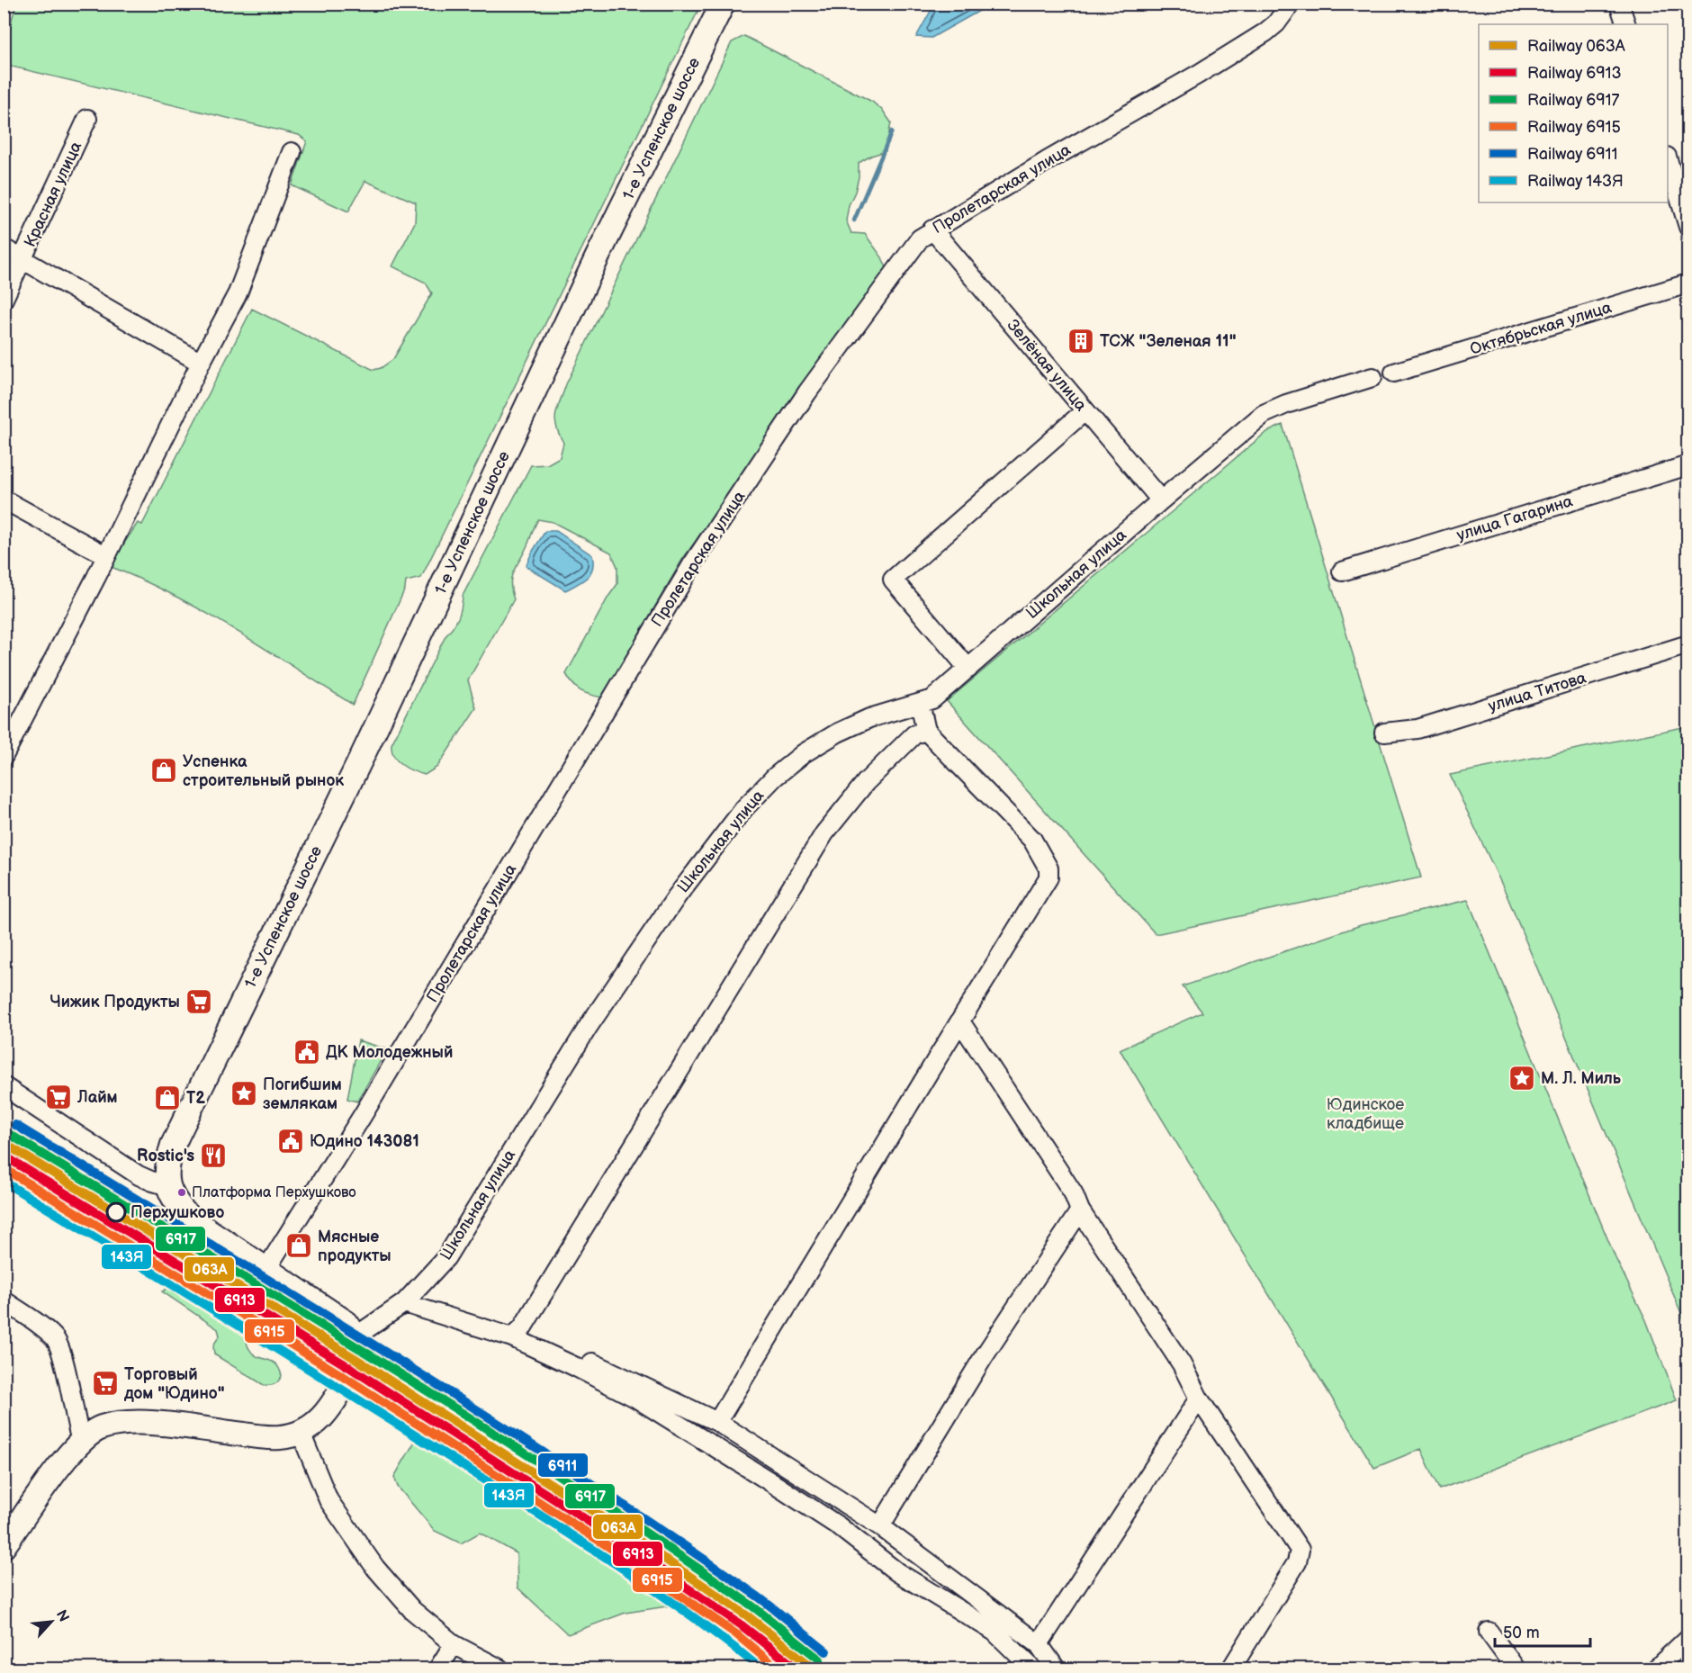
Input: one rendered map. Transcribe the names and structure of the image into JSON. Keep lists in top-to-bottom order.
{
  "streets": {
    "main road": ["1-е Успенское шоссе"],
    "street": [
      "Пролетарская улица",
      "Красная улица",
      "Октябрьская улица",
      "Зелёная улица",
      "улица Гагарина",
      "Школьная улица",
      "улица Титова"
    ]
  },
  "crossings": [
    ["1-е Успенское шоссе", "Пролетарская улица"],
    ["1-е Успенское шоссе", "Школьная улица"],
    ["Пролетарская улица", "Зелёная улица"],
    ["Зелёная улица", "Школьная улица"]
  ],
  "parks": ["Юдинское кладбище"],
  "places": {
    "building": ["ТСЖ \"Зеленая 11\""],
    "shop": ["Успенка строительный рынок", "T2", "Мясные продукты"],
    "supermarket": ["Чижик Продукты", "Лайм", "Торговый дом \"Юдино\""],
    "public building": ["ДК Молодежный", "Юдино 143081"],
    "place": ["М. Л. Миль", "Погибшим землякам"],
    "restaurant": ["Rostic's"],
    "other": ["Платформа Перхушково", "Перхушково"]
  },
  "lines": [
    "rail line 6911",
    "rail line 6917",
    "rail line 063А",
    "rail line 6913",
    "rail line 6915",
    "rail line 143Я"
  ],
  "legend": [
    "Railway 063А",
    "Railway 6913",
    "Railway 6917",
    "Railway 6915",
    "Railway 6911",
    "Railway 143Я"
  ],
  "scale_bar": "50 m",
  "north": "top right"
}
